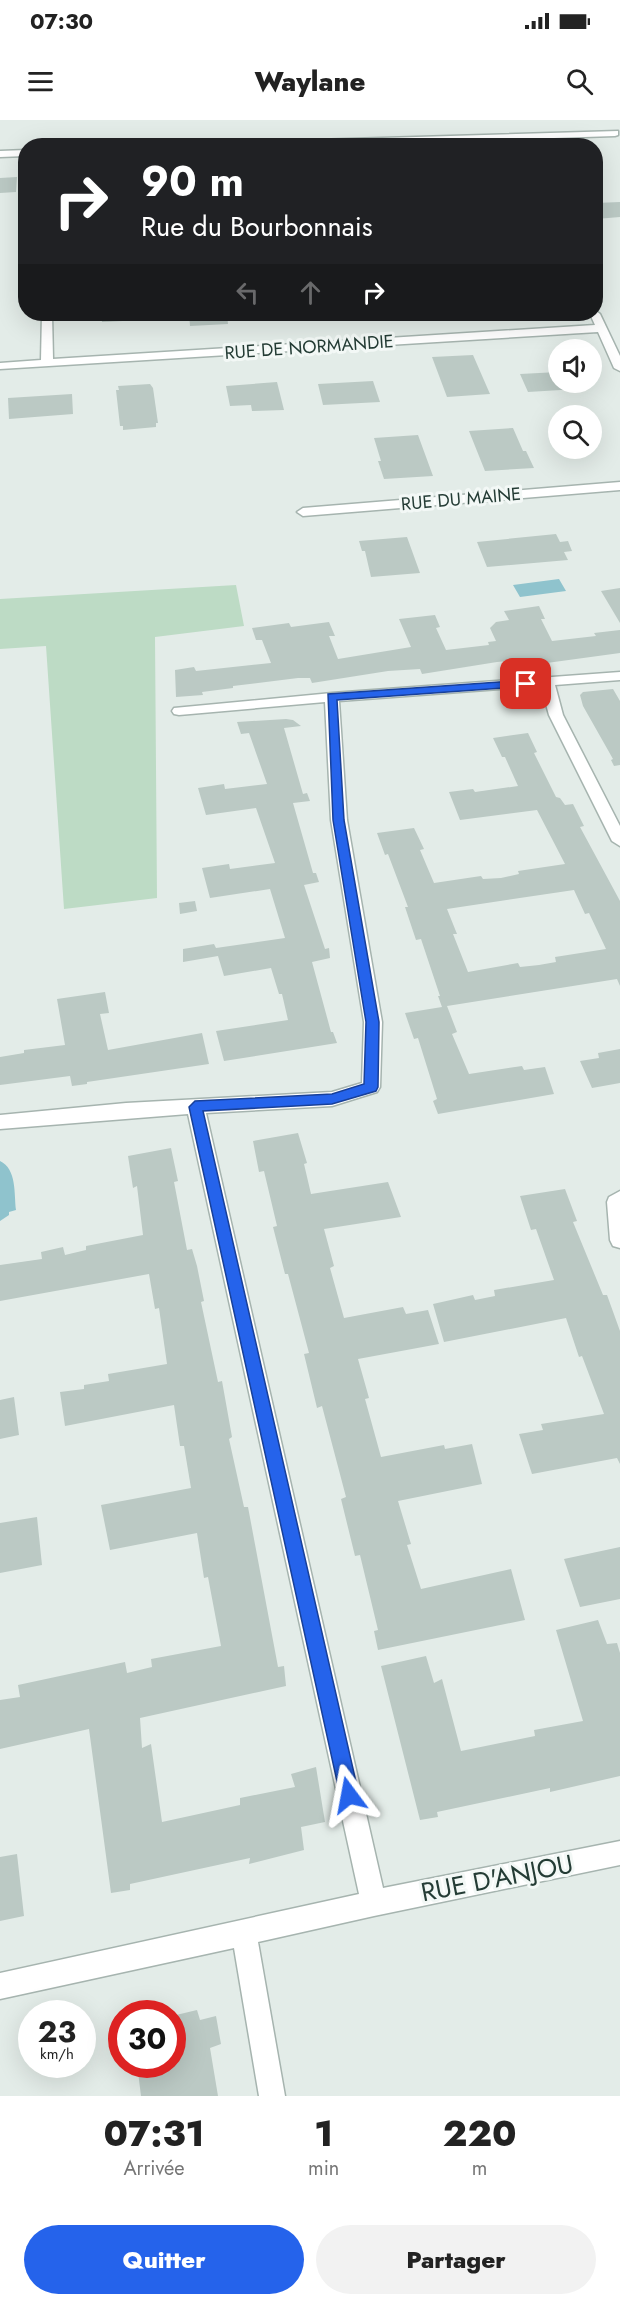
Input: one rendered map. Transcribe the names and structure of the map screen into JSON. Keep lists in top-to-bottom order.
{
  "streets": {
    "street": ["RUE DE NORMANDIE", "RUE DU MAINE", "RUE D'ANJOU"]
  },
  "page": {
    "status": "07:30",
    "header": "Waylane",
    "turn": ["90 m", "Rue du Bourbonnais"],
    "speed": "23 km/h",
    "limit": "30",
    "eta": [
      "07:31",
      "Arrivée",
      "1",
      "min",
      "220",
      "m"
    ],
    "buttons": ["Quitter", "Partager"]
  }
}
